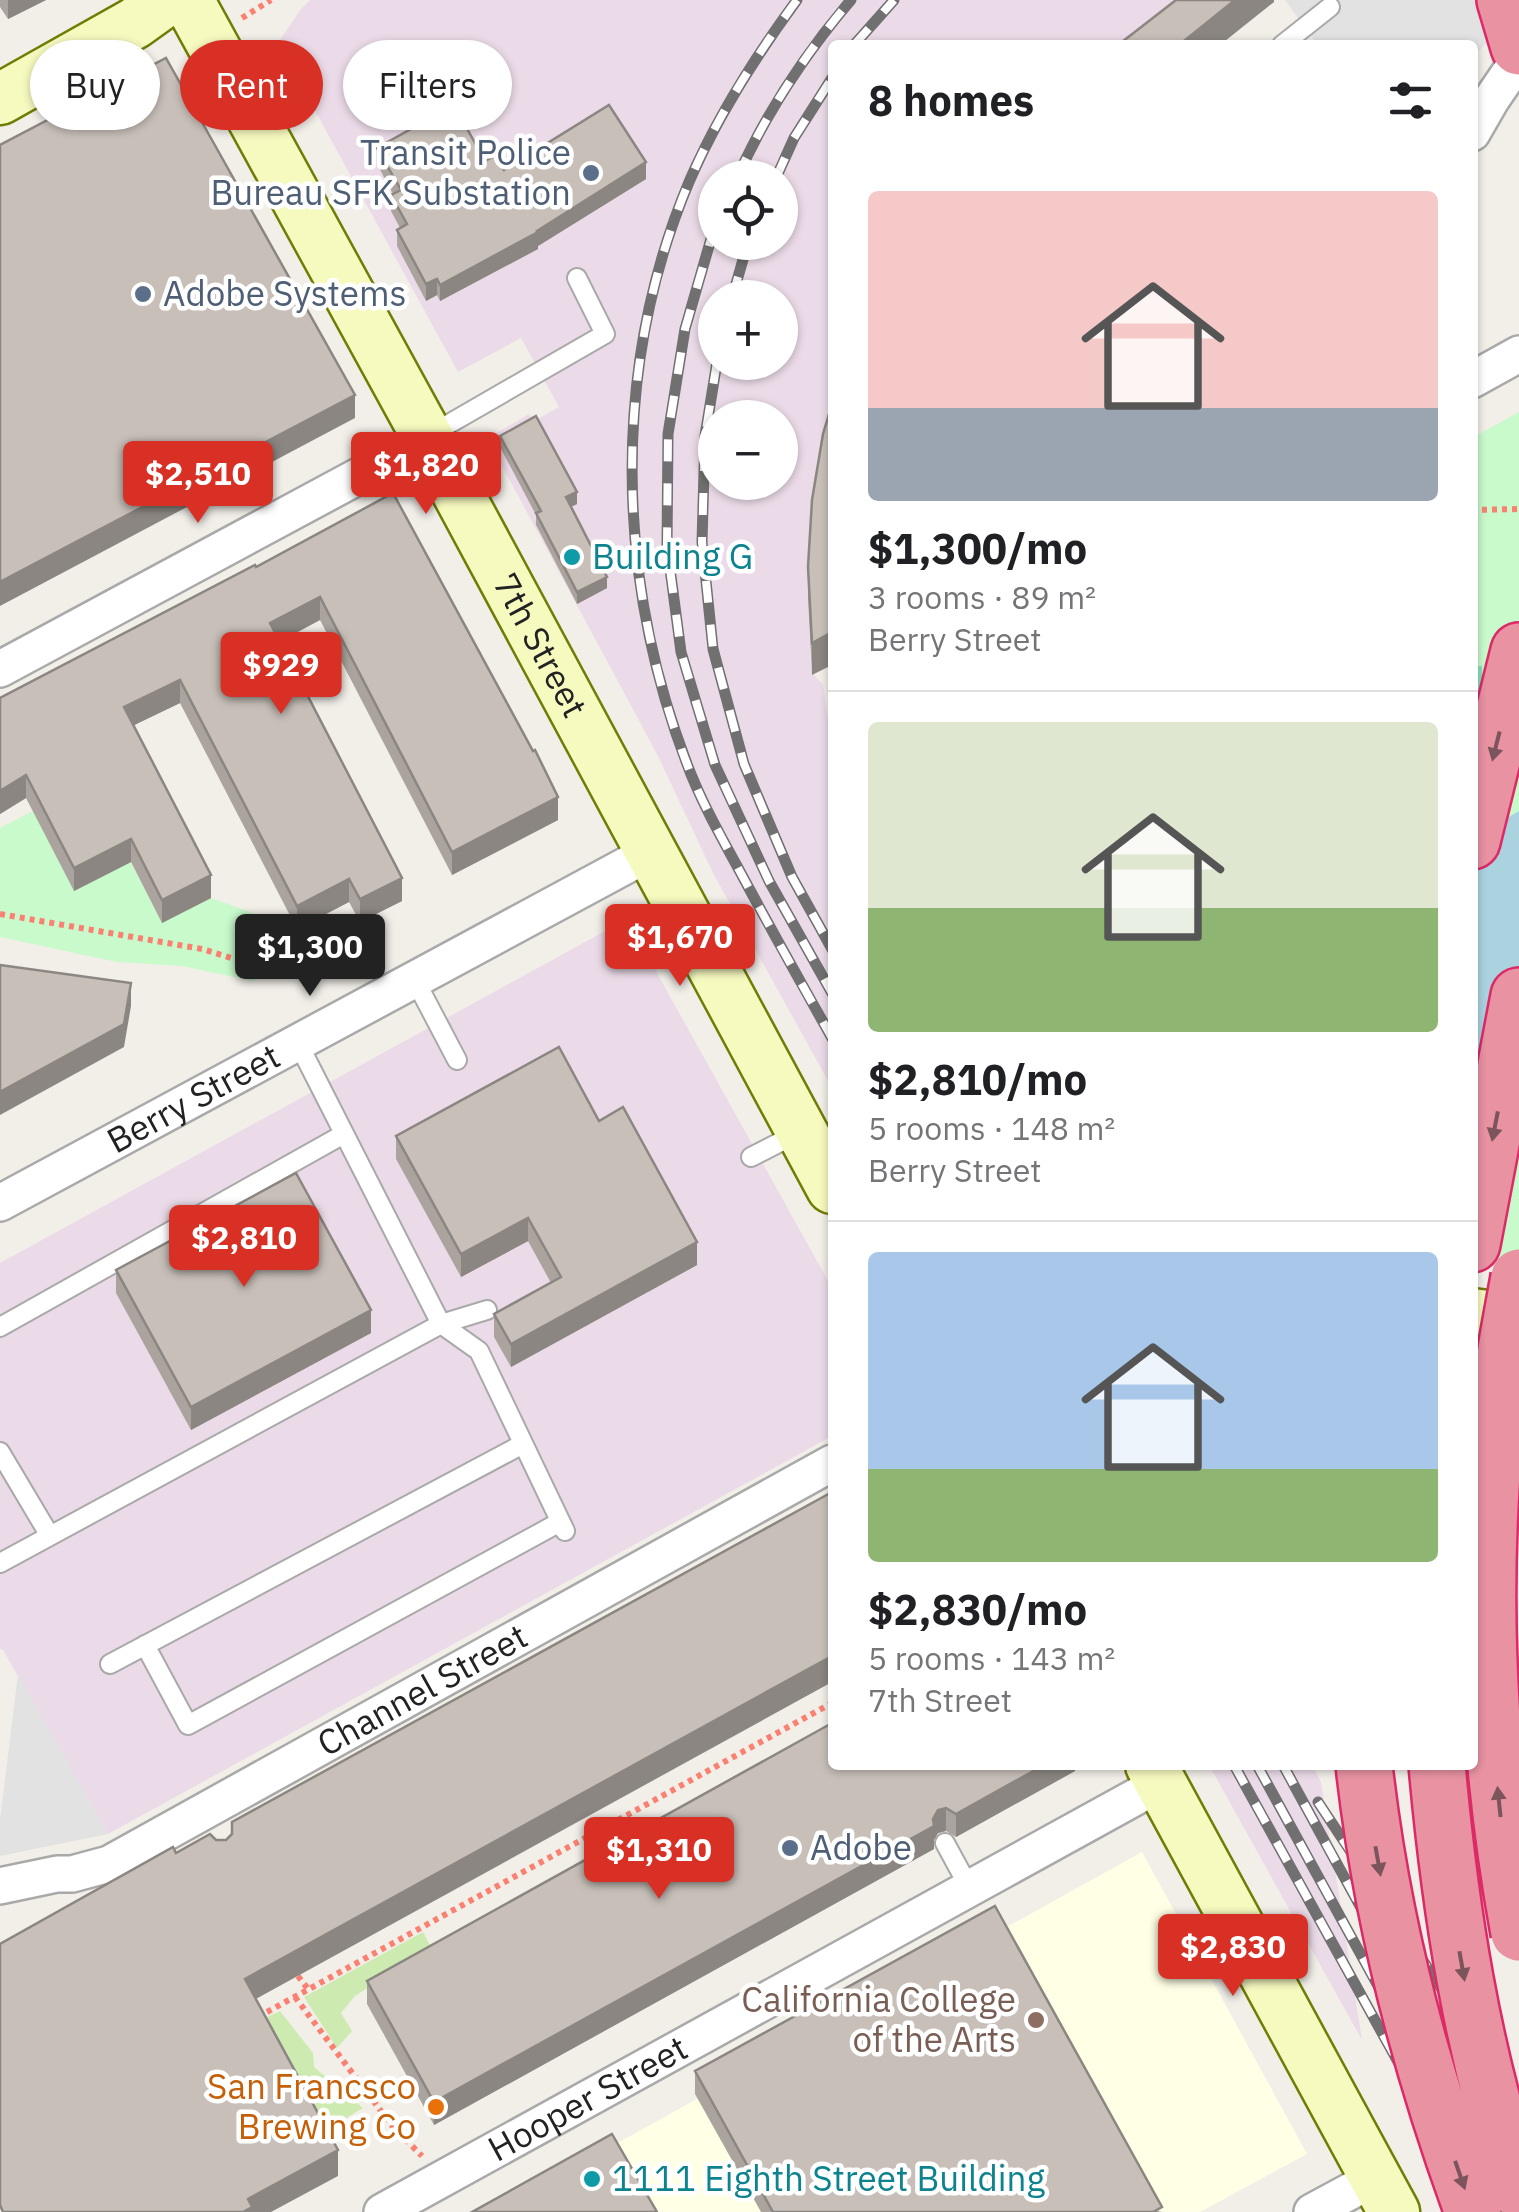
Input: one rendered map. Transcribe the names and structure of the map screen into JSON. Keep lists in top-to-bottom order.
{
  "streets": {
    "main road": ["7th Street"],
    "street": ["Berry Street", "Channel Street", "Hooper Street"]
  },
  "crossings": [
    ["7th Street", "Berry Street"]
  ],
  "places": [
    "Transit Police Bureau SFK Substation",
    "Adobe Systems",
    "Building G",
    "Adobe",
    "California College of the Arts",
    "San Francsco Brewing Co",
    "1111 Eighth Street Building"
  ],
  "page": {
    "chip": ["Buy", "Rent", "Filters"],
    "heading": "8 homes",
    "map_buttons": ["+", "−"],
    "list": [
      {
        "name": "$1,300/mo",
        "note": "3 rooms · 89 m² · Berry Street"
      },
      {
        "name": "$2,810/mo",
        "note": "5 rooms · 148 m² · Berry Street"
      },
      {
        "name": "$2,830/mo",
        "note": "5 rooms · 143 m² · 7th Street"
      }
    ],
    "price": [
      "$1,820",
      "$2,510",
      "$929",
      "$1,670",
      "$1,300",
      "$2,810",
      "$1,310",
      "$2,830"
    ]
  }
}
